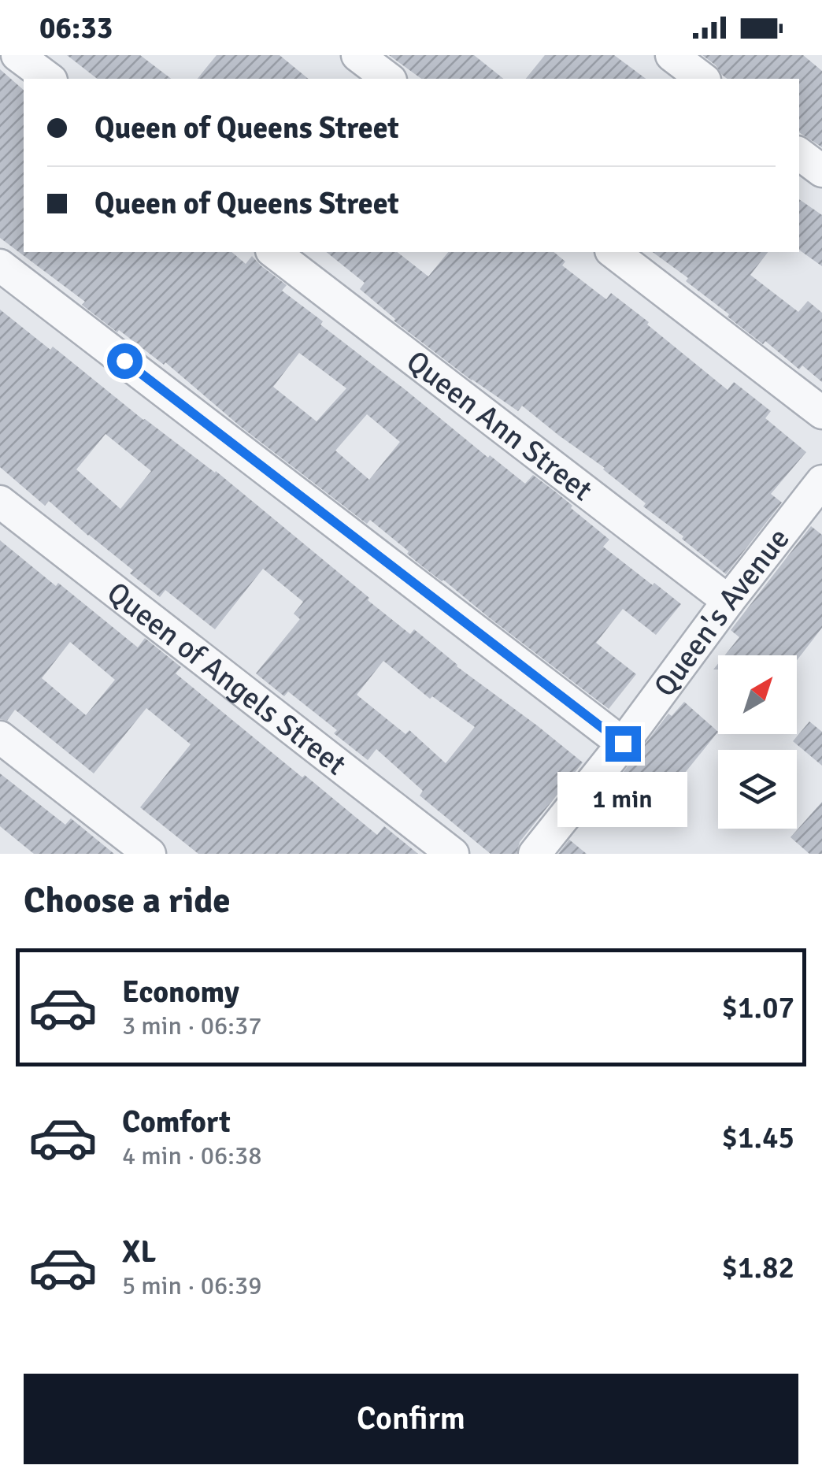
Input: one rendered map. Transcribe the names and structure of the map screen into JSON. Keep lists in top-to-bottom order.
{
  "streets": {
    "street": ["Queen Ann Street", "Queen's Avenue", "Queen of Angels Street"]
  },
  "crossings": [
    ["Queen Ann Street", "Queen's Avenue"]
  ],
  "north": "top right",
  "page": {
    "status": "06:33",
    "banner": ["Queen of Queens Street", "Queen of Queens Street"],
    "bubble": "1 min",
    "heading": "Choose a ride",
    "list": [
      {
        "name": "Economy",
        "note": "3 min · 06:37",
        "value": "$1.07"
      },
      {
        "name": "Comfort",
        "note": "4 min · 06:38",
        "value": "$1.45"
      },
      {
        "name": "XL",
        "note": "5 min · 06:39",
        "value": "$1.82"
      }
    ],
    "buttons": "Confirm"
  }
}
